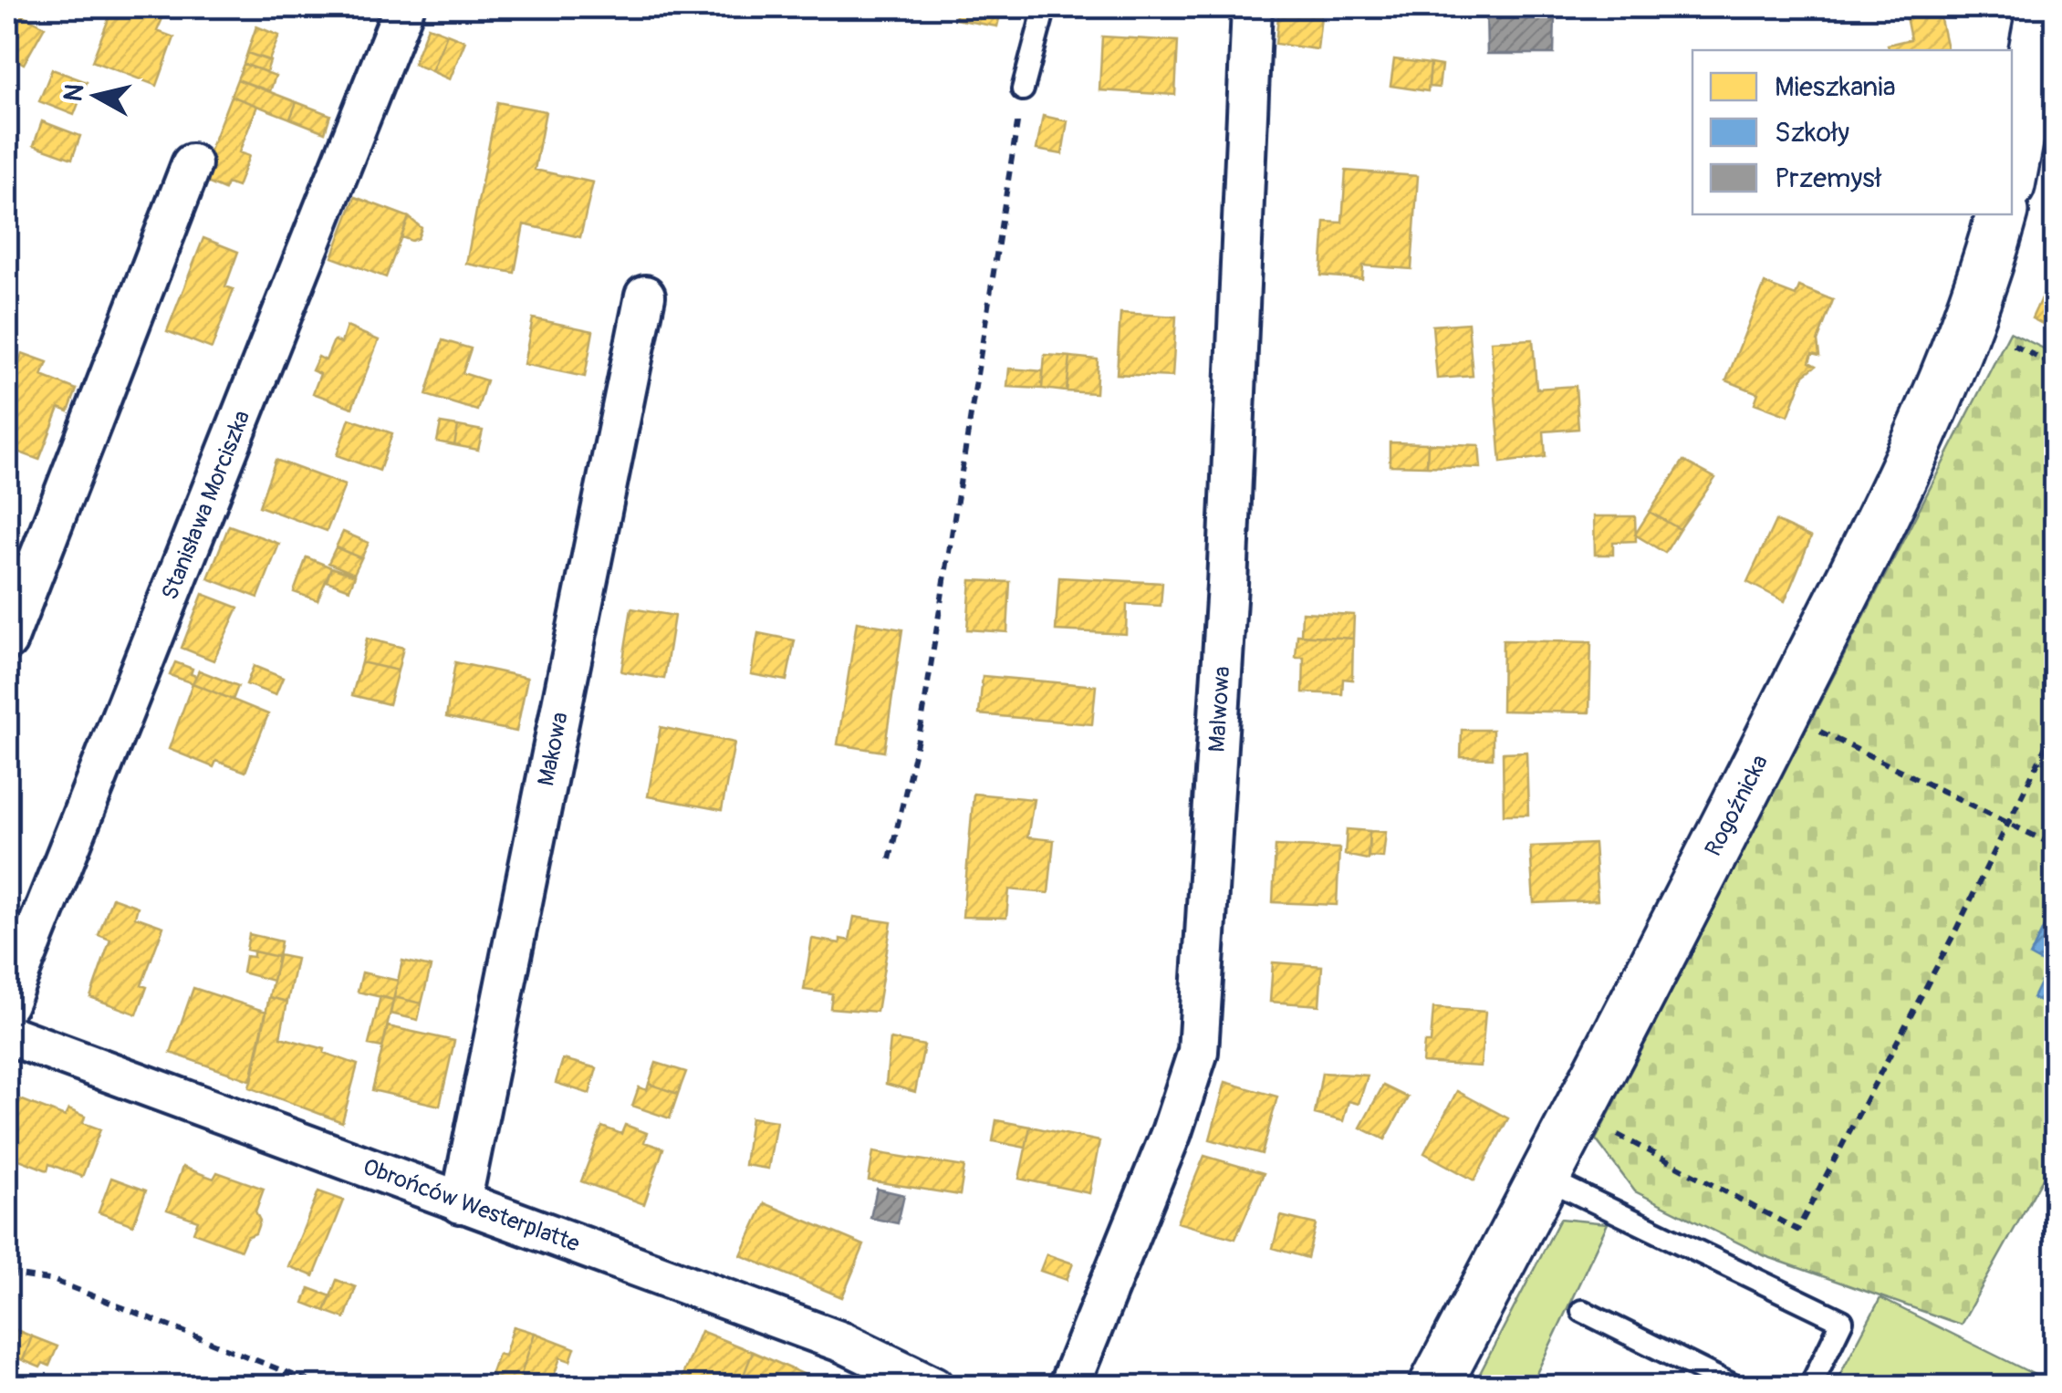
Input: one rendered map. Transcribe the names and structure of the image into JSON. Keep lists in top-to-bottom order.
{
  "streets": {
    "street": [
      "Stanisława Morciszka",
      "Malwowa",
      "Makowa",
      "Rogoźnicka",
      "Obrońców Westerplatte"
    ]
  },
  "crossings": [
    ["Makowa", "Obrońców Westerplatte"]
  ],
  "legend": ["Mieszkania", "Szkoły", "Przemysł"],
  "north": "left"
}
